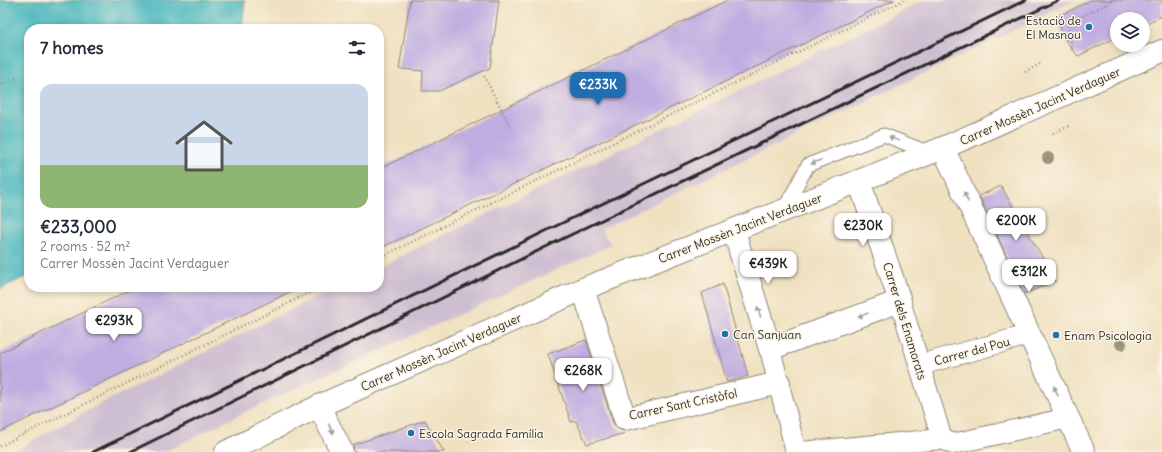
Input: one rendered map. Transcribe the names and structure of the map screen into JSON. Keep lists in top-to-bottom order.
{
  "streets": {
    "street": [
      "Carrer Mossèn Jacint Verdaguer",
      "Carrer dels Enamorats",
      "Carrer del Pou",
      "Carrer Sant Cristòfol"
    ]
  },
  "crossings": [
    ["Carrer Mossèn Jacint Verdaguer", "Carrer dels Enamorats"],
    ["Carrer Mossèn Jacint Verdaguer", "Carrer Sant Cristòfol"]
  ],
  "places": [
    "Estació de El Masnou",
    "Can Sanjuan",
    "Enam Psicologia",
    "Escola Sagrada Família"
  ],
  "page": {
    "heading": "7 homes",
    "price": [
      "€233K",
      "€200K",
      "€230K",
      "€439K",
      "€312K",
      "€293K",
      "€268K"
    ],
    "list": [
      {
        "name": "€233,000",
        "note": "2 rooms · 52 m² · Carrer Mossèn Jacint Verdaguer"
      }
    ]
  }
}
